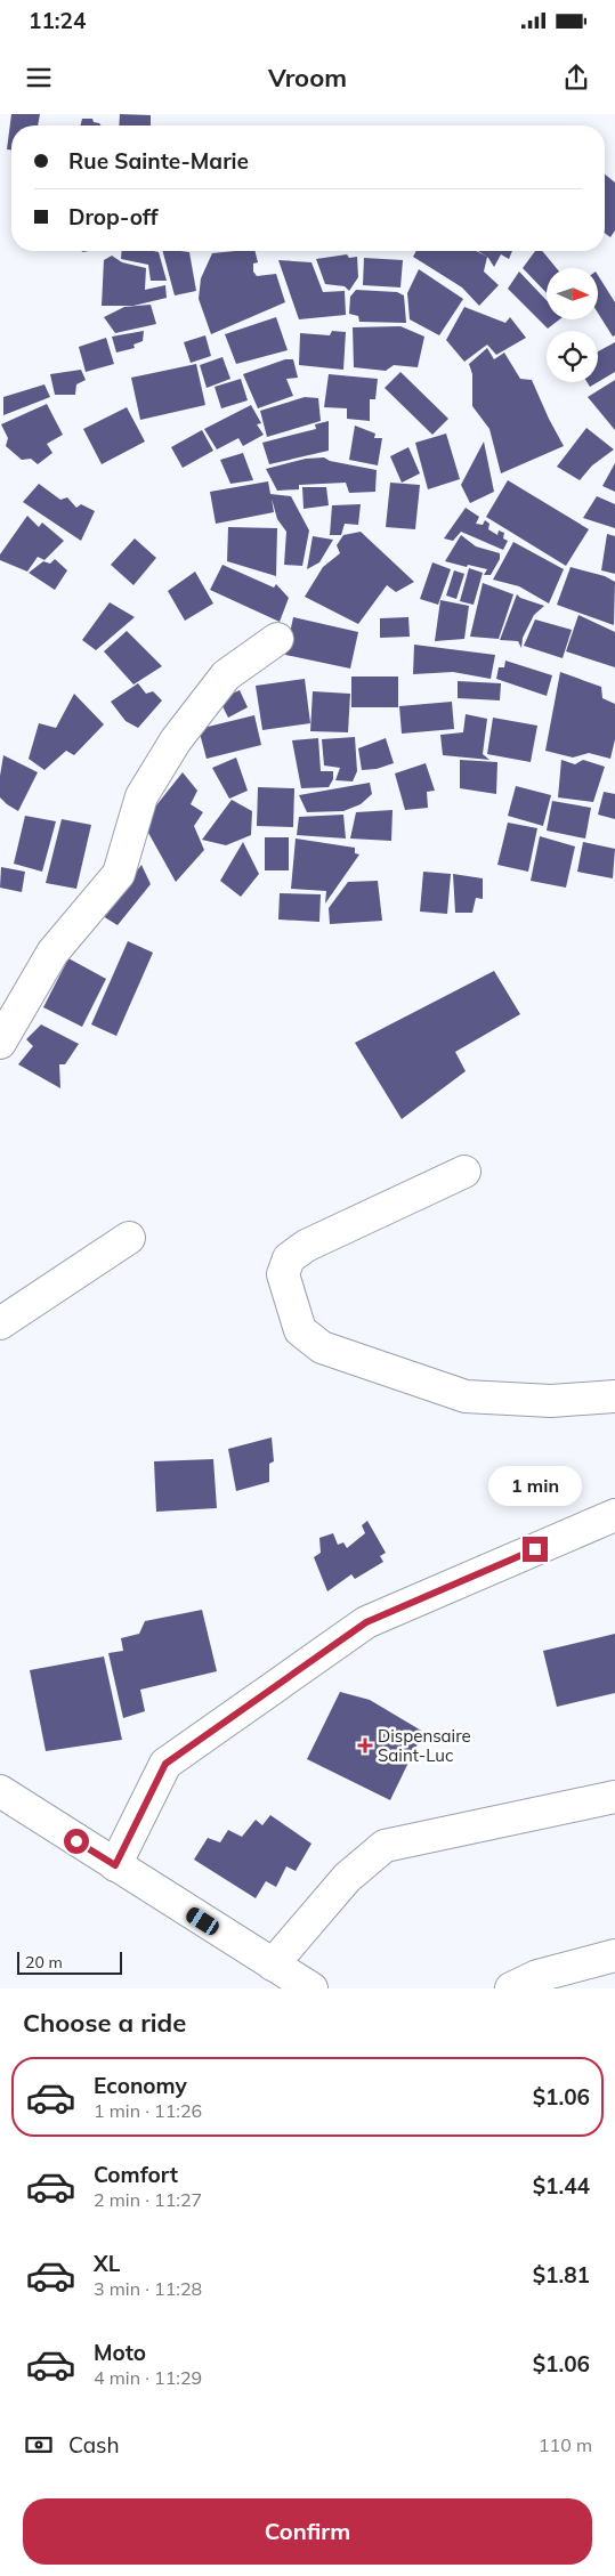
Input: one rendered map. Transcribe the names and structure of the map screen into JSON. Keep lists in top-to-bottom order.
{
  "places": {
    "health": ["Dispensaire Saint-Luc"]
  },
  "scale_bar": "20 m",
  "north": "right",
  "page": {
    "status": "11:24",
    "header": "Vroom",
    "banner": ["Rue Sainte-Marie", "Drop-off"],
    "bubble": "1 min",
    "scale": "20 m",
    "heading": "Choose a ride",
    "list": [
      {
        "name": "Economy",
        "note": "1 min · 11:26",
        "value": "$1.06"
      },
      {
        "name": "Comfort",
        "note": "2 min · 11:27",
        "value": "$1.44"
      },
      {
        "name": "XL",
        "note": "3 min · 11:28",
        "value": "$1.81"
      },
      {
        "name": "Moto",
        "note": "4 min · 11:29",
        "value": "$1.06"
      }
    ],
    "pay": ["Cash", "110 m"],
    "buttons": "Confirm"
  }
}
